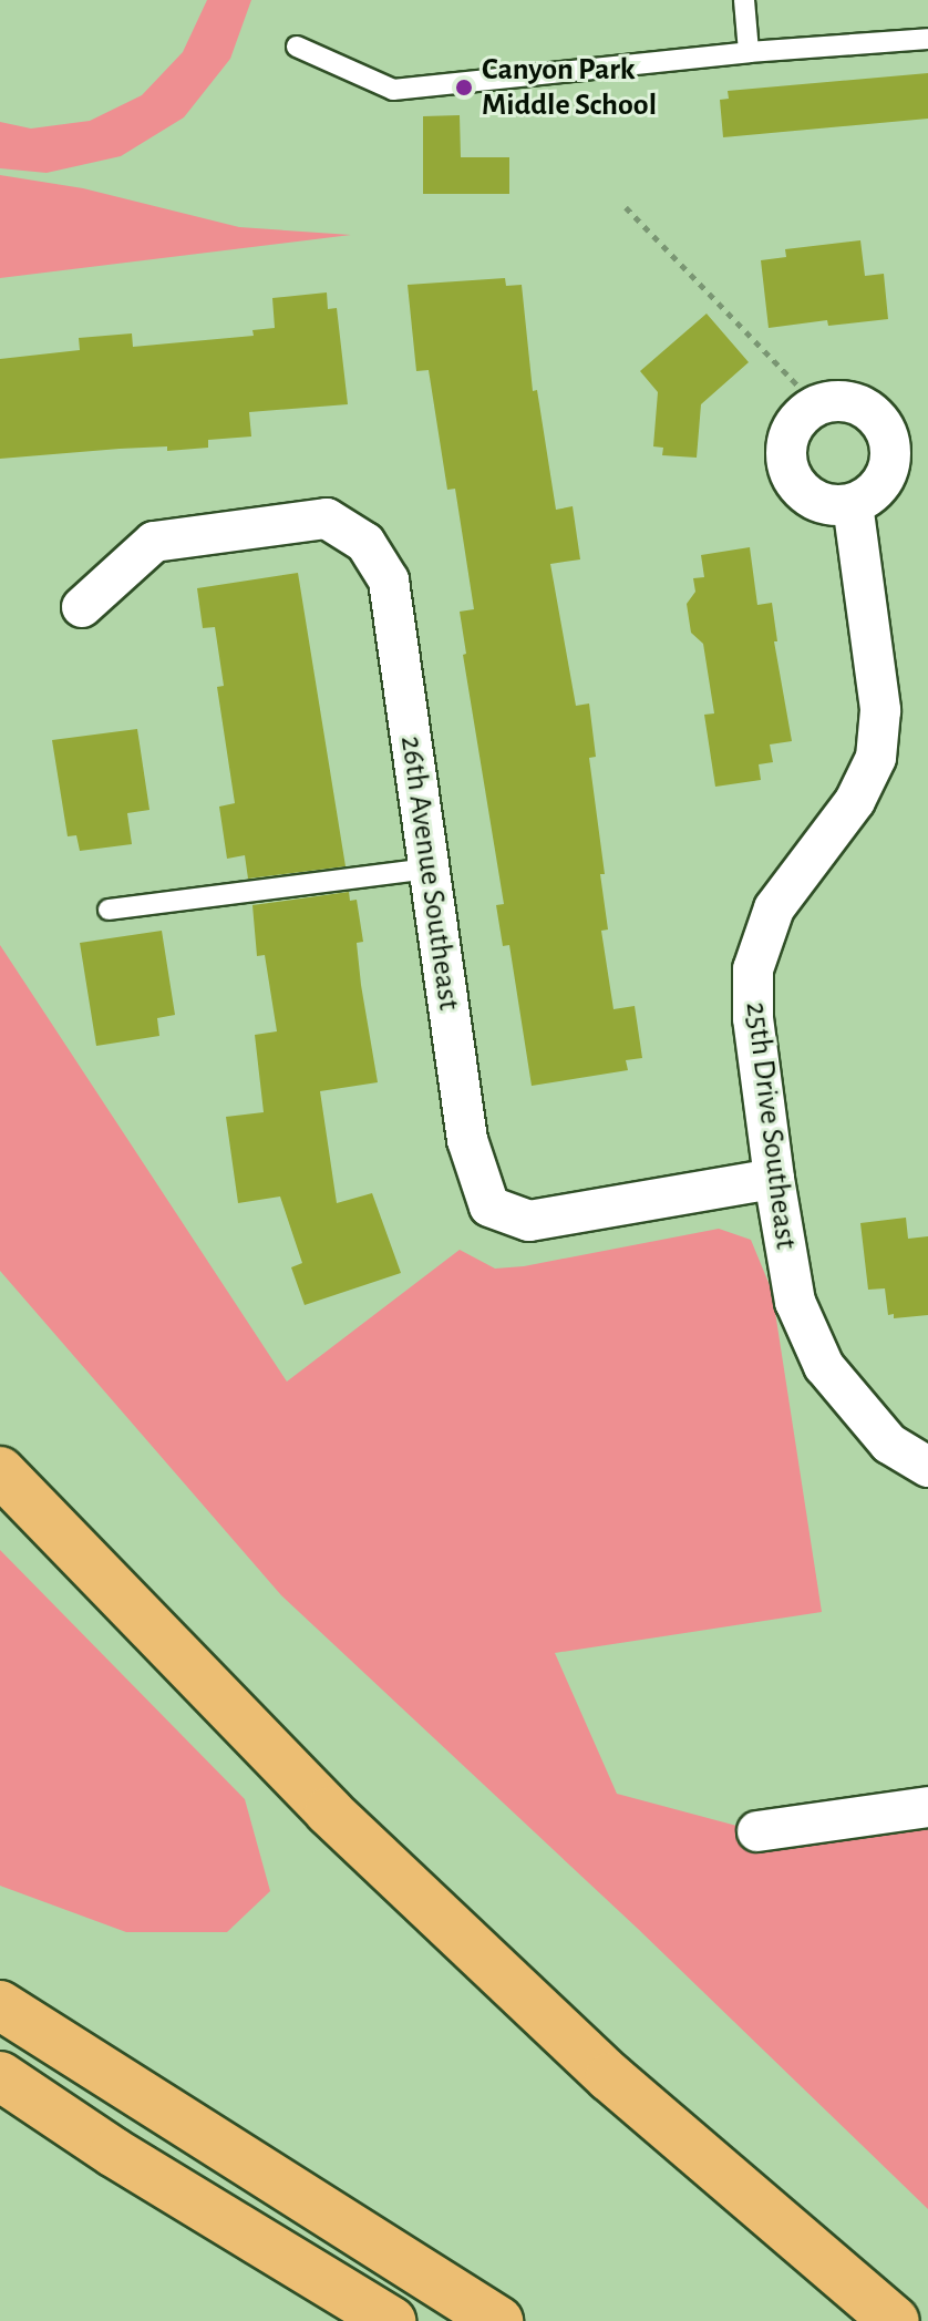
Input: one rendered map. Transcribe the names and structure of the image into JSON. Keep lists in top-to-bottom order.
{
  "streets": {
    "street": ["26th Avenue Southeast", "25th Drive Southeast"]
  },
  "crossings": [
    ["26th Avenue Southeast", "25th Drive Southeast"]
  ],
  "places": ["Canyon Park Middle School"]
}
